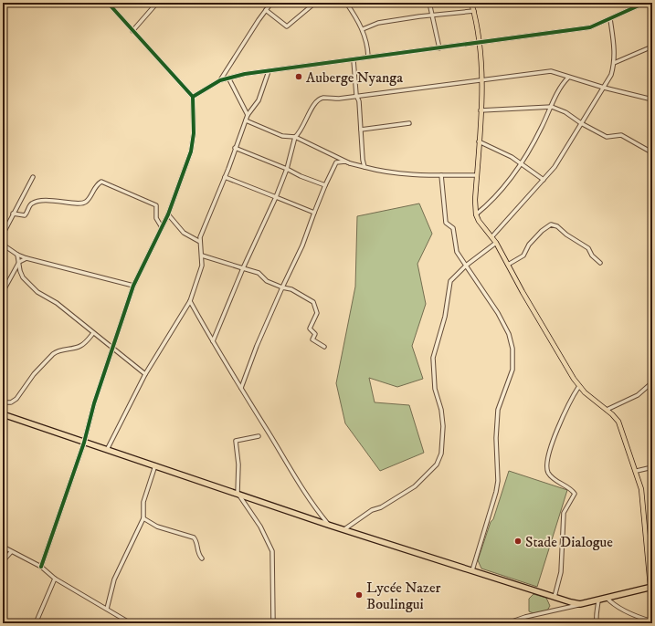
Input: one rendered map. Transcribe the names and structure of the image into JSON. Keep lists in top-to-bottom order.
{
  "places": ["Auberge Nyanga", "Stade Dialogue", "Lycée Nazer Boulingui"]
}
